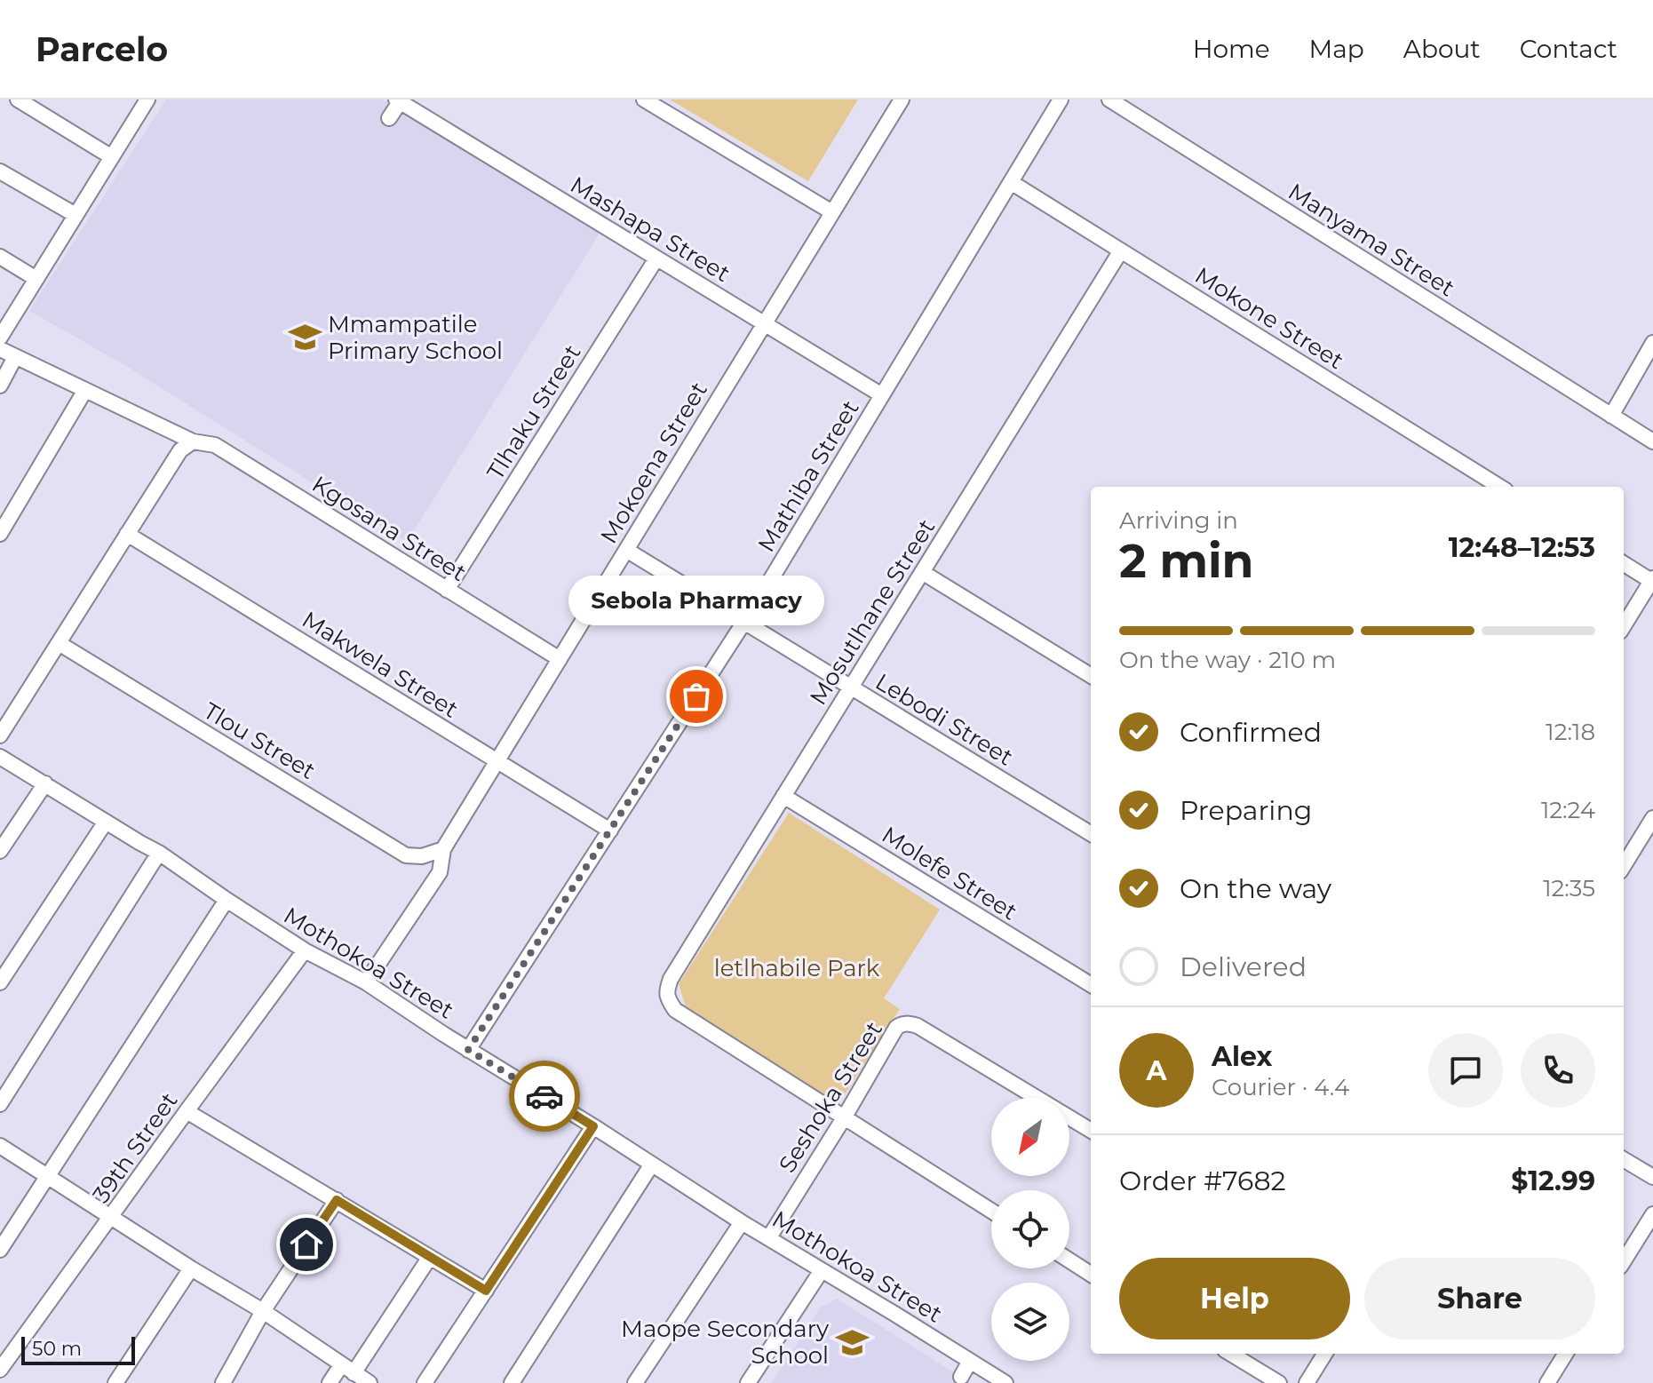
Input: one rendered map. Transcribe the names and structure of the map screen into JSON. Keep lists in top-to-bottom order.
{
  "streets": {
    "street": [
      "Mashapa Street",
      "Manyama Street",
      "Mokone Street",
      "Tlhaku Street",
      "Mokoena Street",
      "Mathiba Street",
      "Kgosana Street",
      "Mosutlhane Street",
      "Makwela Street",
      "Lebodi Street",
      "Tlou Street",
      "Molefe Street",
      "Mothokoa Street",
      "Seshoka Street",
      "39th Street"
    ]
  },
  "crossings": [
    ["Mashapa Street", "Tlhaku Street"],
    ["Mashapa Street", "Mokoena Street"],
    ["Mashapa Street", "Mathiba Street"],
    ["Mokone Street", "Mathiba Street"],
    ["Mokone Street", "Mosutlhane Street"],
    ["Tlhaku Street", "Kgosana Street"],
    ["Mokoena Street", "Kgosana Street"],
    ["Mokoena Street", "Makwela Street"],
    ["Mokoena Street", "Lebodi Street"],
    ["Mokoena Street", "Tlou Street"],
    ["Mokoena Street", "Mothokoa Street"],
    ["Mathiba Street", "Makwela Street"],
    ["Mathiba Street", "Lebodi Street"],
    ["Mathiba Street", "Mothokoa Street"],
    ["Mosutlhane Street", "Lebodi Street"],
    ["Mosutlhane Street", "Molefe Street"],
    ["Mosutlhane Street", "Seshoka Street"],
    ["Mothokoa Street", "Seshoka Street"],
    ["Mothokoa Street", "39th Street"]
  ],
  "parks": ["letlhabile Park"],
  "places": {
    "school or university": ["Mmampatile Primary School", "Maope Secondary School"],
    "other": ["Sebola Pharmacy"]
  },
  "scale_bar": "50 m",
  "north": "bottom left",
  "page": {
    "header": "Parcelo",
    "nav": [
      "Home",
      "Map",
      "About",
      "Contact"
    ],
    "heading": ["2 min", "Arriving in", "12:48–12:53"],
    "panel": [
      "Alex",
      "Courier · 4.4",
      "Order #7682",
      "$12.99"
    ],
    "bubble": "Sebola Pharmacy",
    "bar": "On the way · 210 m",
    "list": [
      ["Confirmed", "12:18"],
      ["Preparing", "12:24"],
      ["On the way", "12:35"],
      "Delivered"
    ],
    "round": "A",
    "buttons": ["Help", "Share"],
    "scale": "50 m"
  }
}
